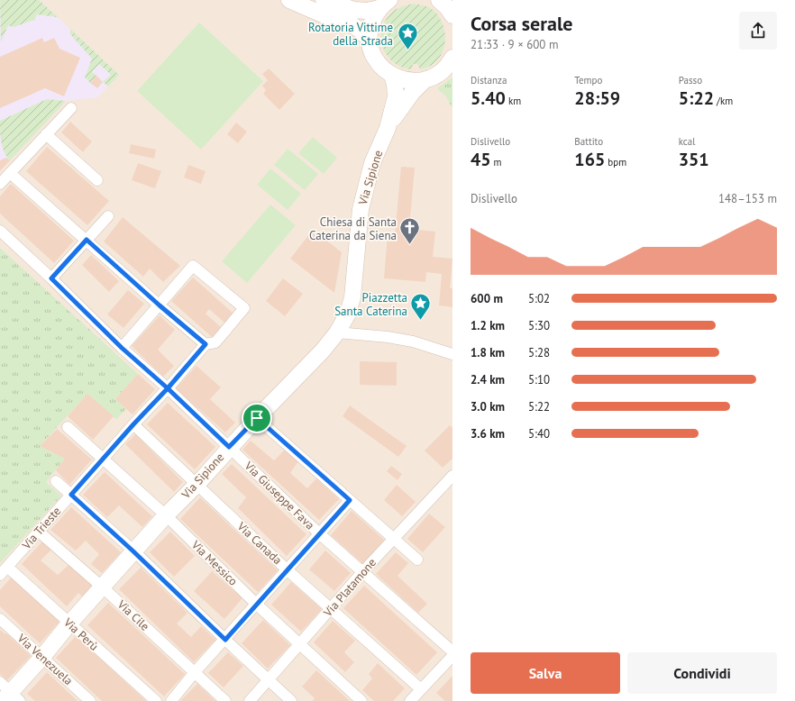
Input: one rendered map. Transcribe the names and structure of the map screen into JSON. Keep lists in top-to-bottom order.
{
  "streets": {
    "street": [
      "Via Sipione",
      "Via Giuseppe Fava",
      "Via Trieste",
      "Via Canada",
      "Via Messico",
      "Via Platamone",
      "Via Cile",
      "Via Perù",
      "Via Venezuela"
    ]
  },
  "crossings": [
    ["Via Sipione", "Via Giuseppe Fava"],
    ["Via Sipione", "Via Canada"],
    ["Via Sipione", "Via Messico"],
    ["Via Sipione", "Via Cile"],
    ["Via Sipione", "Via Perù"],
    ["Via Sipione", "Via Venezuela"],
    ["Via Giuseppe Fava", "Via Trieste"],
    ["Via Giuseppe Fava", "Via Platamone"],
    ["Via Trieste", "Via Canada"],
    ["Via Trieste", "Via Messico"],
    ["Via Trieste", "Via Cile"],
    ["Via Trieste", "Via Perù"],
    ["Via Canada", "Via Platamone"],
    ["Via Messico", "Via Platamone"]
  ],
  "places": {
    "place": ["Rotatoria Vittime della Strada", "Piazzetta Santa Caterina"],
    "church": ["Chiesa di Santa Caterina da Siena"]
  },
  "page": {
    "heading": ["Corsa serale", "21:33 · 9 × 600 m"],
    "stats": [
      ["Distanza", "5.40 km"],
      ["Tempo", "28:59"],
      ["Passo", "5:22 /km"],
      ["Dislivello", "45 m"],
      ["Battito", "165 bpm"],
      ["kcal", "351"]
    ],
    "chart": ["Dislivello", "148–153 m"],
    "list": [
      {
        "name": "600 m",
        "note": "5:02"
      },
      {
        "name": "1.2 km",
        "note": "5:30"
      },
      {
        "name": "1.8 km",
        "note": "5:28"
      },
      {
        "name": "2.4 km",
        "note": "5:10"
      },
      {
        "name": "3.0 km",
        "note": "5:22"
      },
      {
        "name": "3.6 km",
        "note": "5:40"
      }
    ],
    "buttons": ["Salva", "Condividi"]
  }
}
